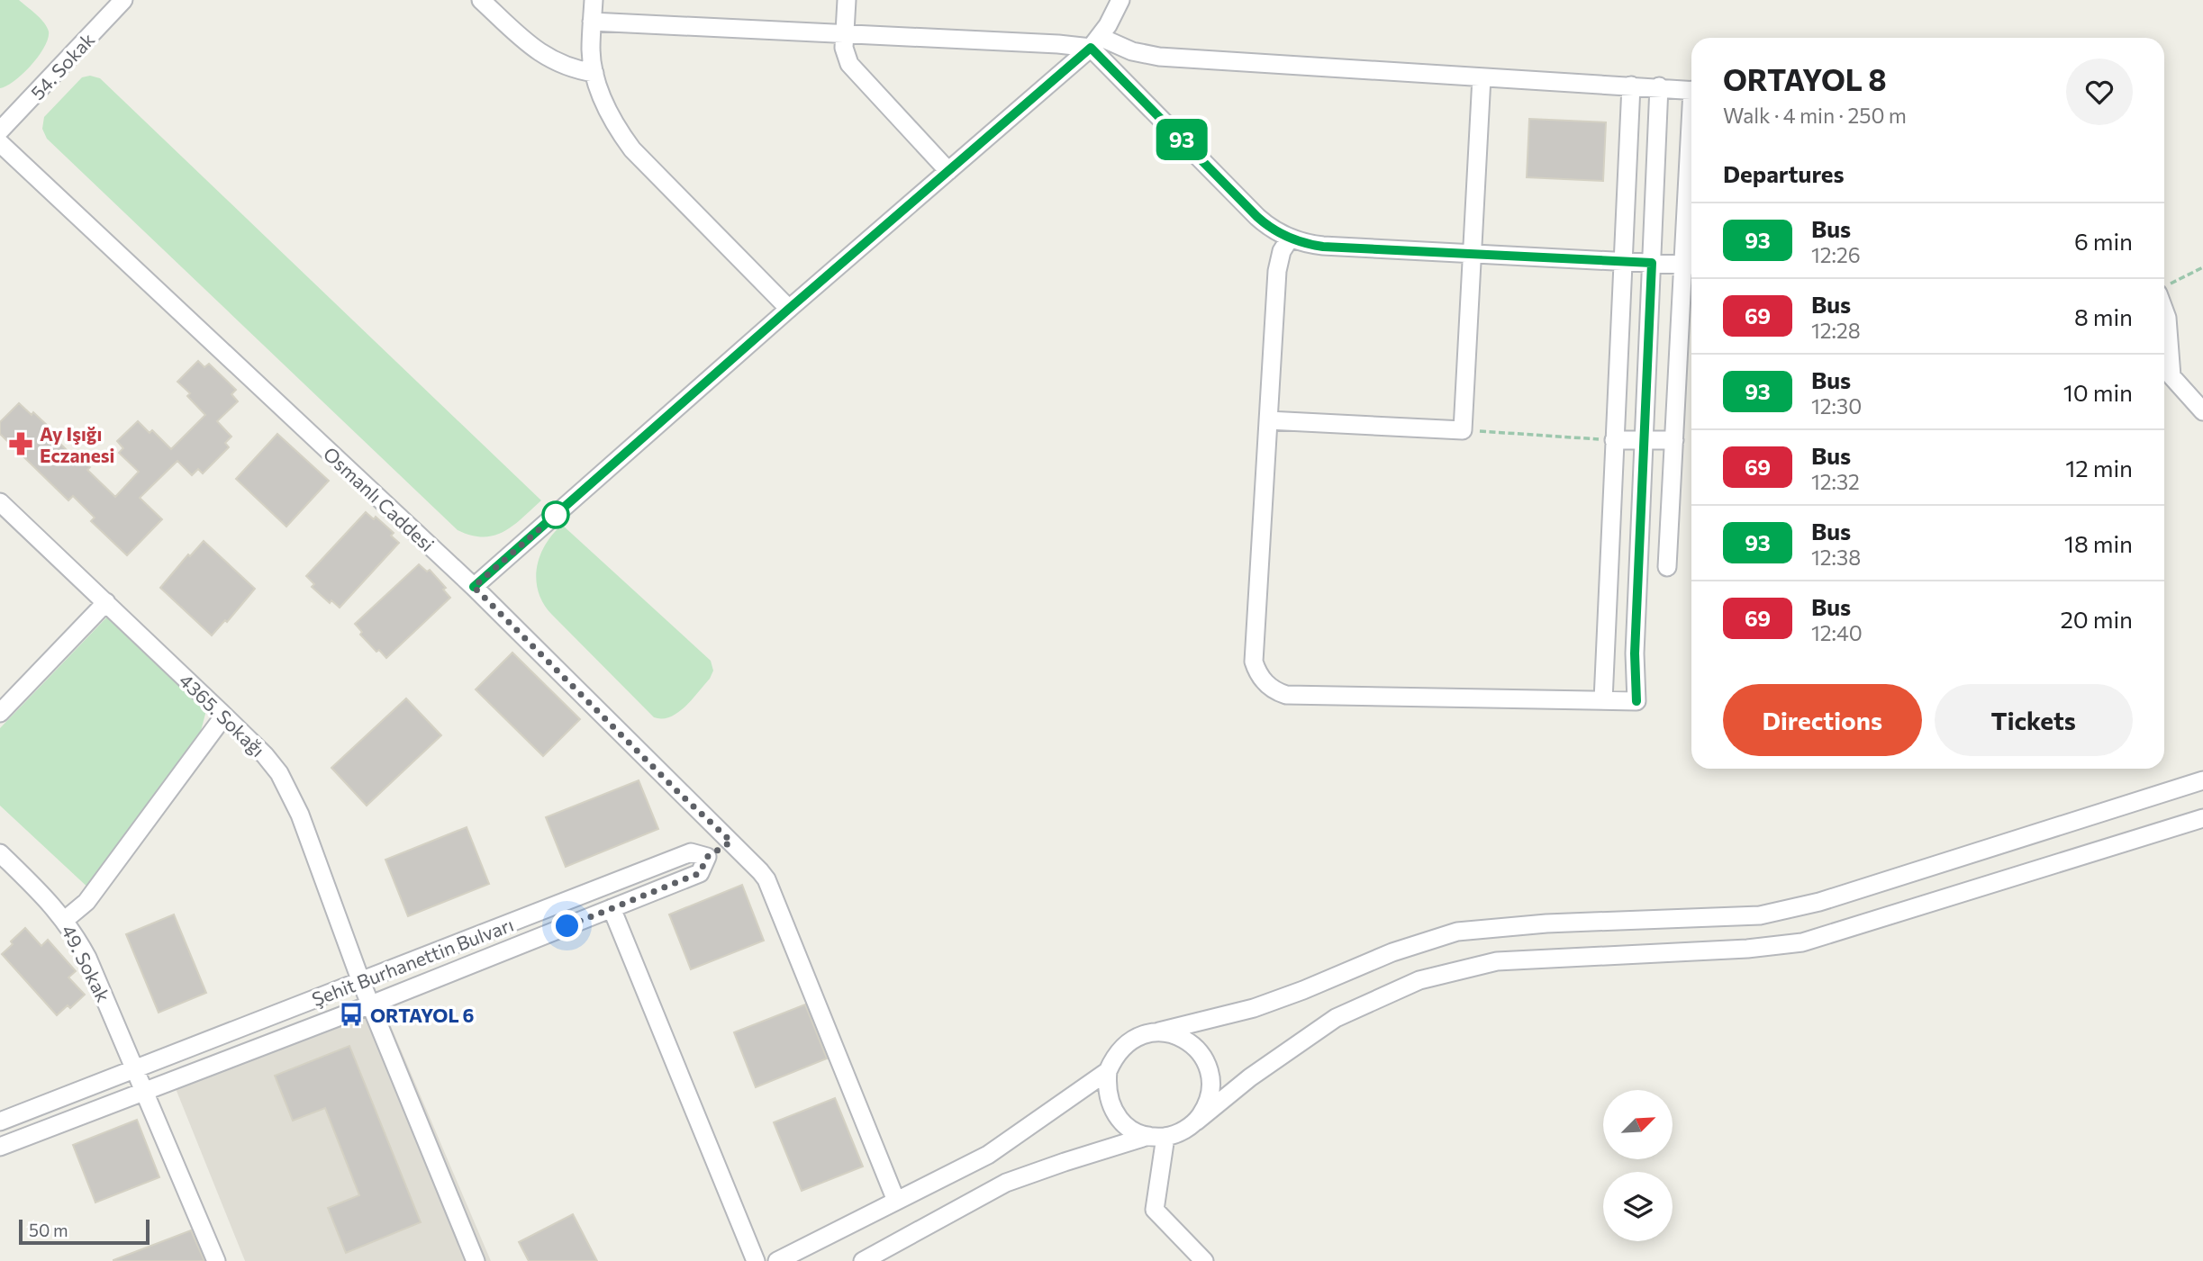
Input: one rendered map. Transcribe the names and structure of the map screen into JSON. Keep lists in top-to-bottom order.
{
  "streets": {
    "street": [
      "54. Sokak",
      "Osmanlı Caddesi",
      "4365. Sokağı",
      "Şehit Burhanettin Bulvarı",
      "49. Sokak"
    ]
  },
  "crossings": [
    ["4365. Sokağı", "Şehit Burhanettin Bulvarı"],
    ["Şehit Burhanettin Bulvarı", "49. Sokak"]
  ],
  "places": {
    "pharmacy": ["Ay Işığı Eczanesi"],
    "bus stop": ["ORTAYOL 6"]
  },
  "lines": ["bus line 93"],
  "scale_bar": "50 m",
  "north": "top right",
  "page": {
    "on_map": "93",
    "heading": [
      ["ORTAYOL 8", "Walk · 4 min · 250 m"],
      "Departures"
    ],
    "list": [
      {
        "mark": "93",
        "name": "Bus",
        "note": "12:26",
        "value": "6 min"
      },
      {
        "mark": "69",
        "name": "Bus",
        "note": "12:28",
        "value": "8 min"
      },
      {
        "mark": "93",
        "name": "Bus",
        "note": "12:30",
        "value": "10 min"
      },
      {
        "mark": "69",
        "name": "Bus",
        "note": "12:32",
        "value": "12 min"
      },
      {
        "mark": "93",
        "name": "Bus",
        "note": "12:38",
        "value": "18 min"
      },
      {
        "mark": "69",
        "name": "Bus",
        "note": "12:40",
        "value": "20 min"
      }
    ],
    "buttons": ["Directions", "Tickets"],
    "scale": "50 m"
  }
}
